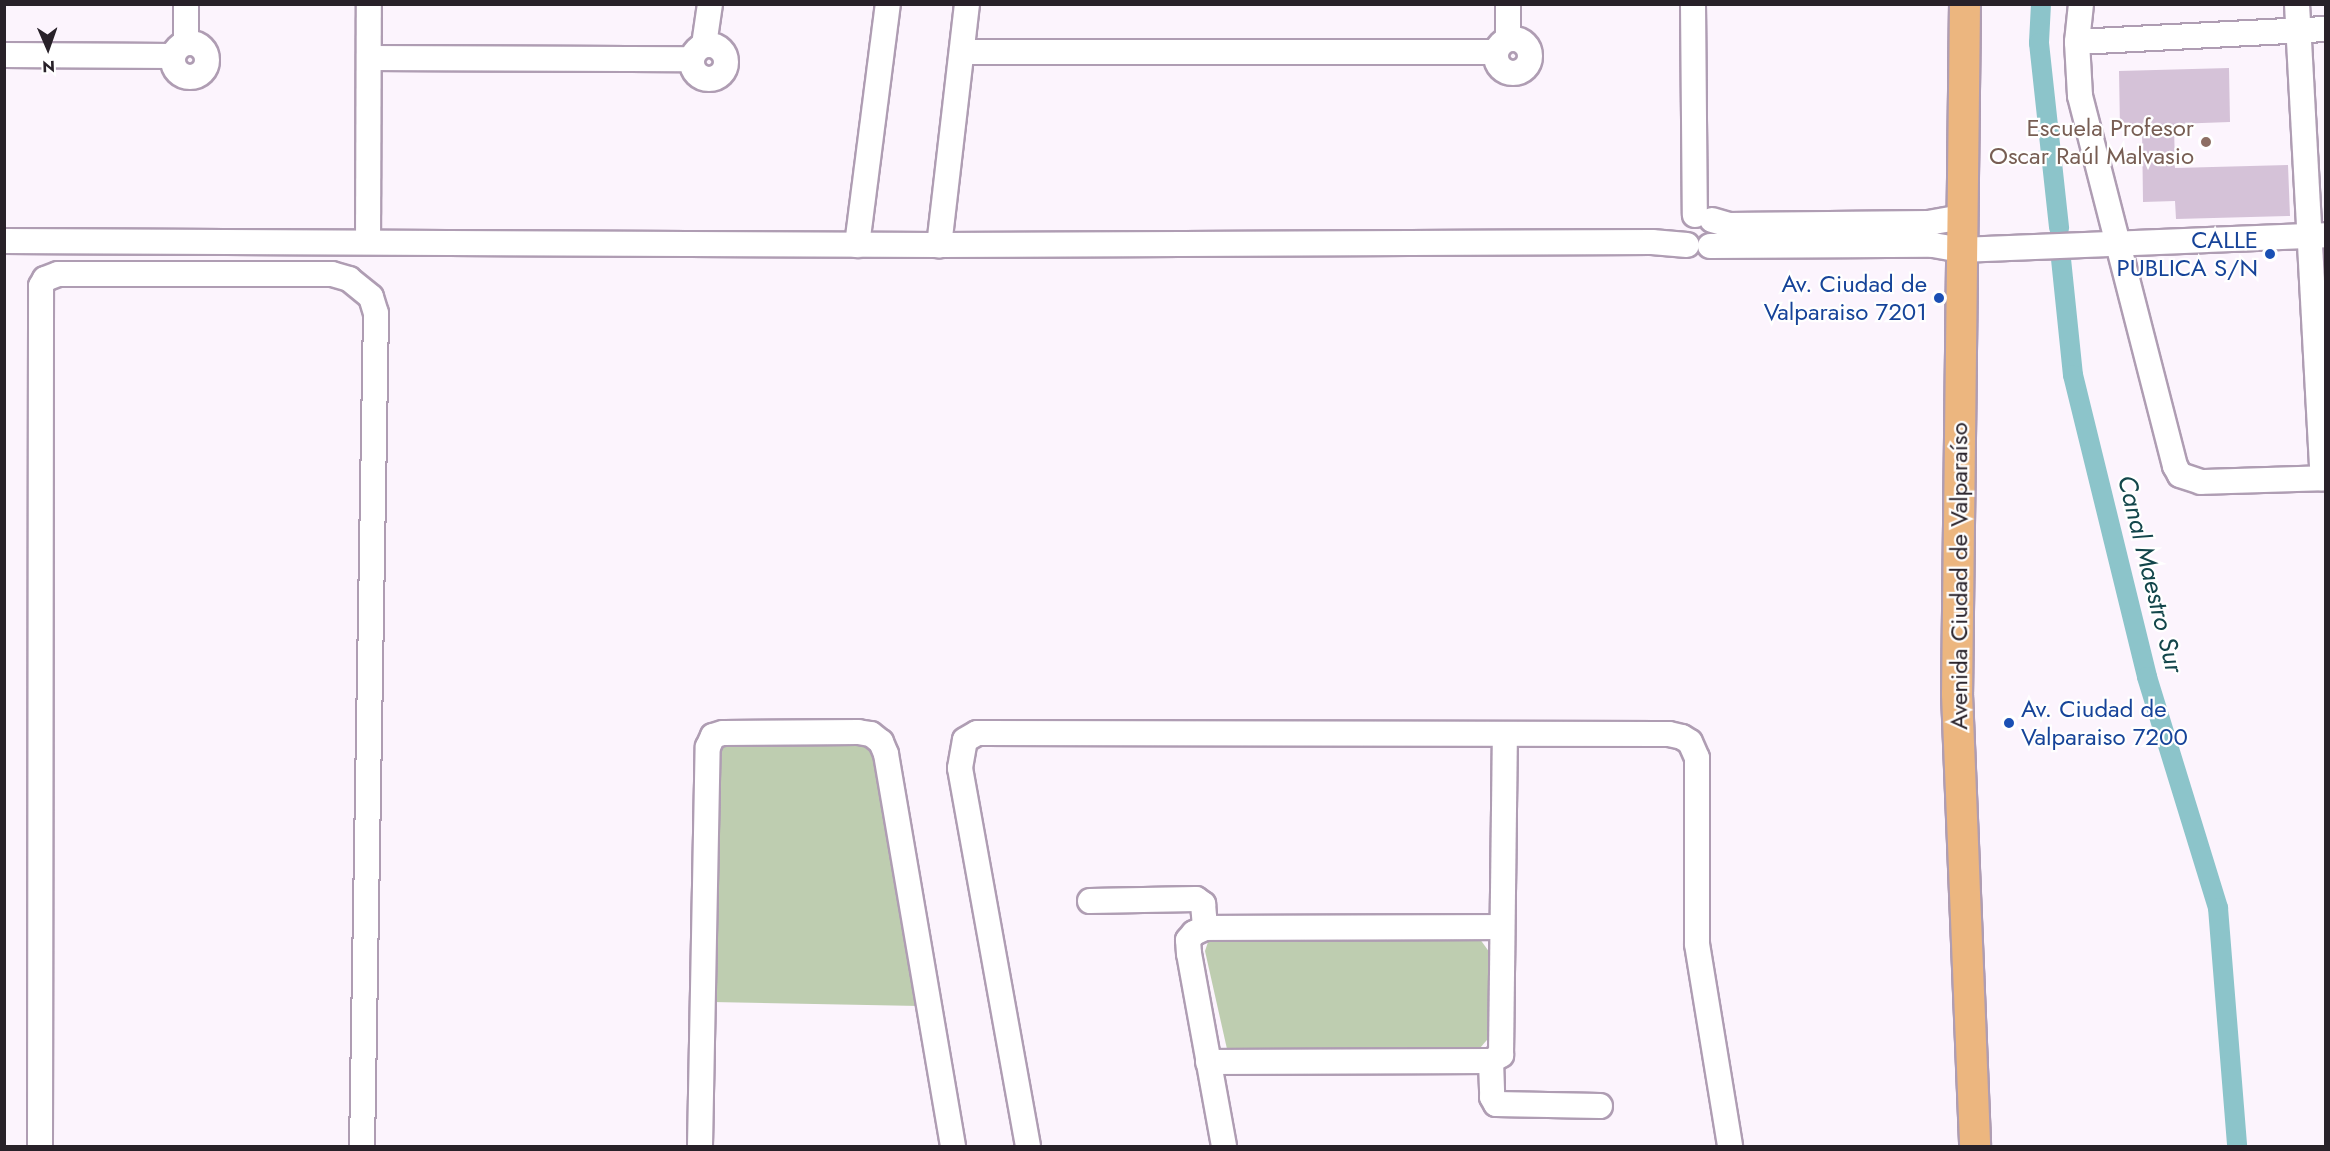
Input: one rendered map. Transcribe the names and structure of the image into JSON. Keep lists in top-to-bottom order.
{
  "streets": {
    "main road": ["Avenida Ciudad de Valparaíso"]
  },
  "water": ["Canal Maestro Sur"],
  "places": [
    "Escuela Profesor Oscar Raúl Malvasio",
    "CALLE PUBLICA S/N",
    "Av. Ciudad de Valparaiso 7201",
    "Av. Ciudad de Valparaiso 7200"
  ],
  "north": "bottom"
}
